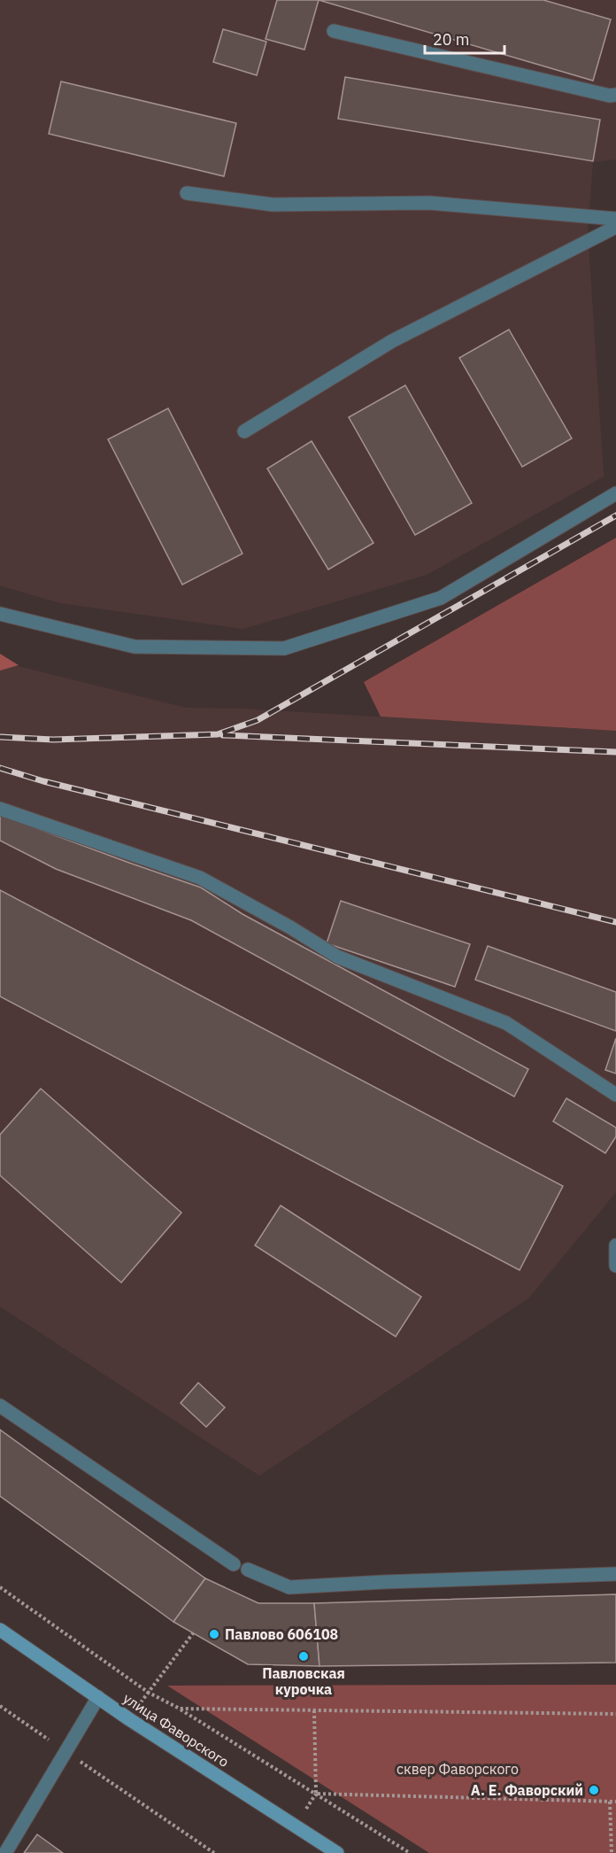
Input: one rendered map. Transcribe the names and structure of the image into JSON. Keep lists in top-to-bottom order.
{
  "streets": {
    "street": ["улица Фаворского"]
  },
  "parks": ["сквер Фаворского"],
  "places": ["Павлово 606108", "Павловская курочка", "А. Е. Фаворский"],
  "scale_bar": "20 m"
}
